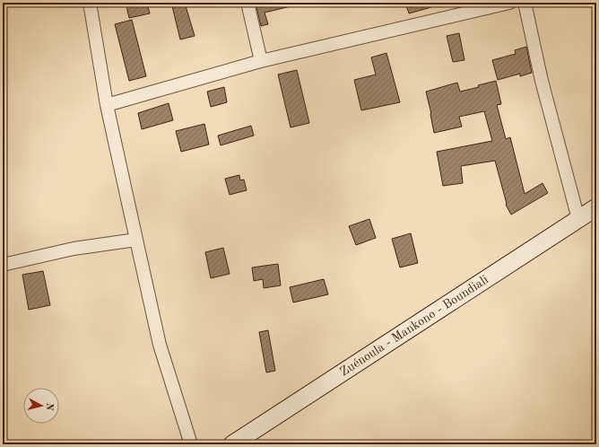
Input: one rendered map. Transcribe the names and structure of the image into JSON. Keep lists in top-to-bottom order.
{
  "streets": {
    "main road": ["Zuénoula - Mankono - Boundiali"]
  },
  "north": "right"
}
